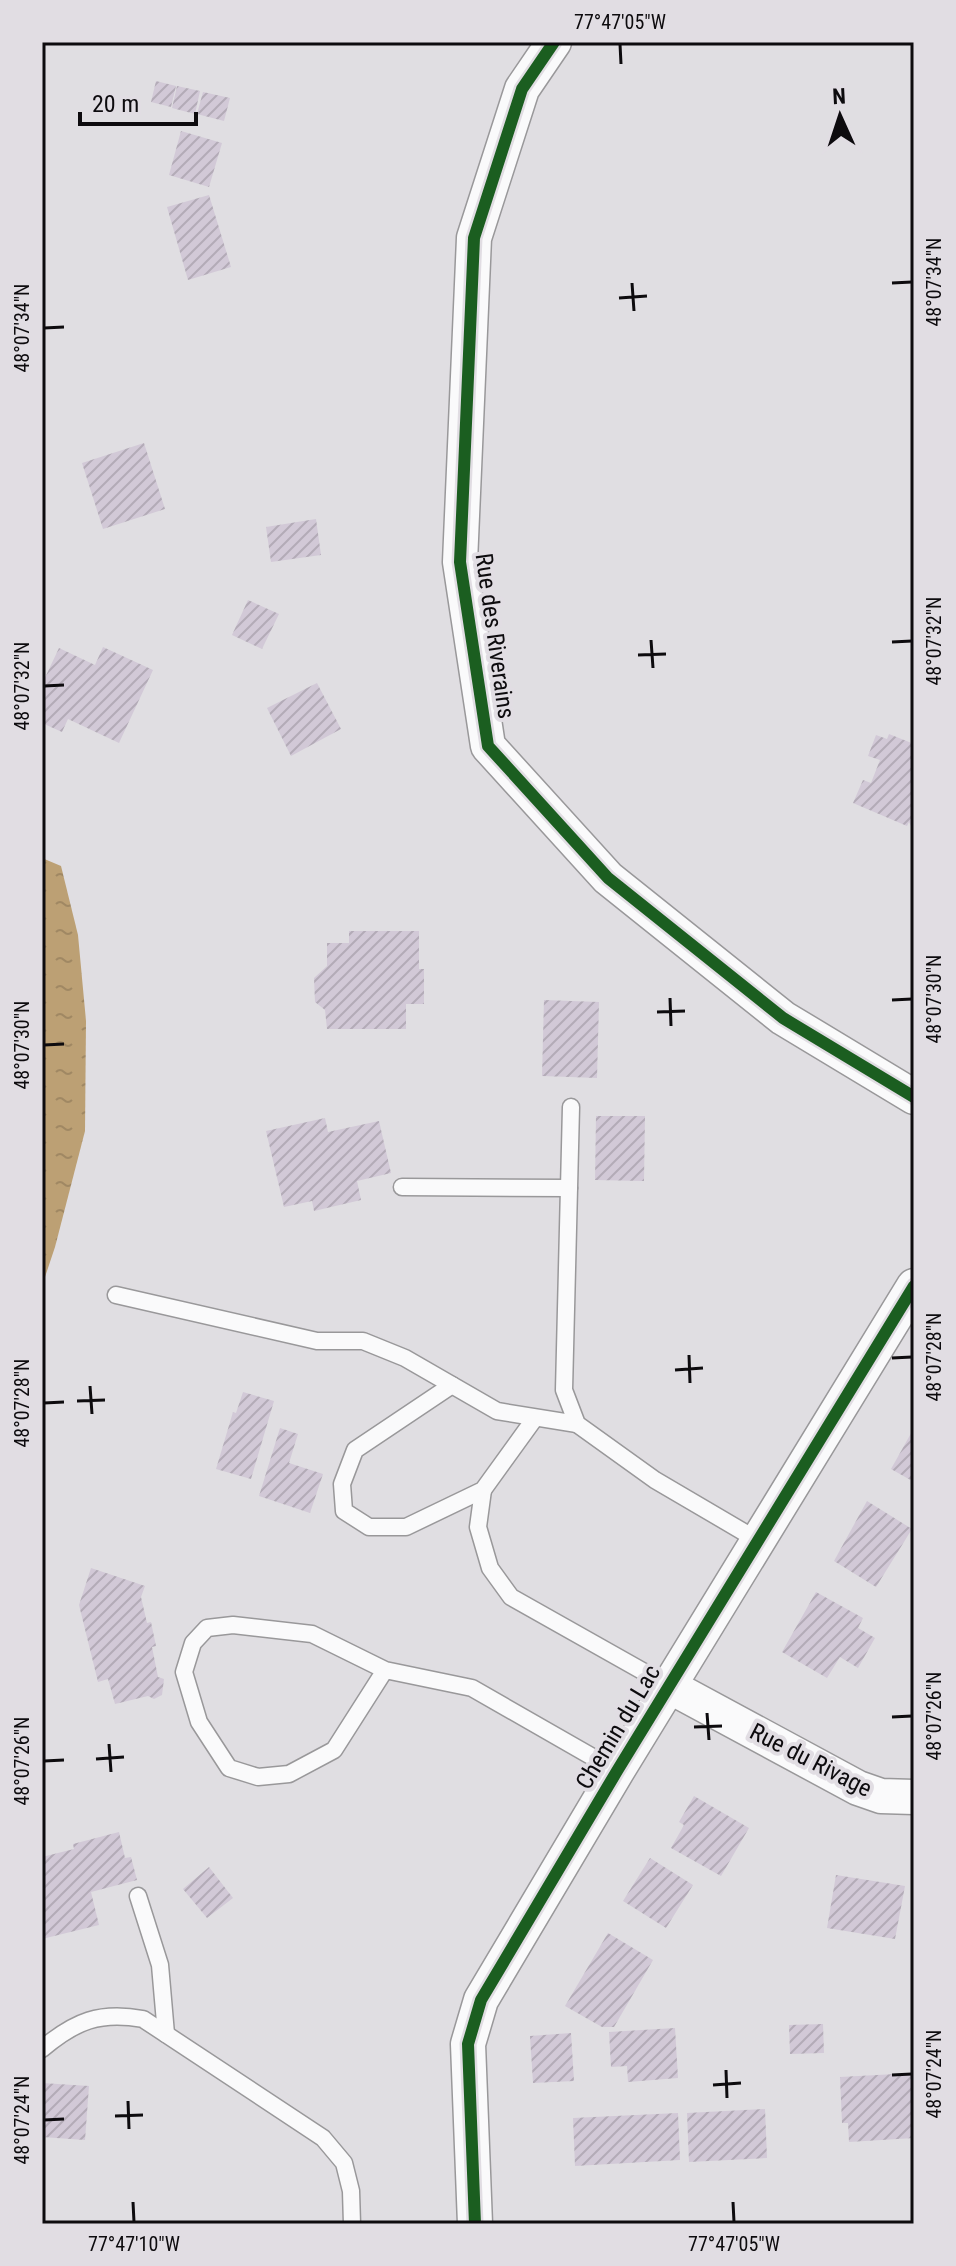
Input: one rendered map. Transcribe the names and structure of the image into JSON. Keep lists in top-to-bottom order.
{
  "streets": {
    "street": ["Rue des Riverains", "Chemin du Lac", "Rue du Rivage"]
  },
  "crossings": [
    ["Chemin du Lac", "Rue du Rivage"]
  ],
  "scale_bar": "20 m",
  "north": "top",
  "coordinates": [
    "77°47'05\"W",
    "48°07'34\"N",
    "48°07'32\"N",
    "48°07'30\"N",
    "48°07'28\"N",
    "48°07'26\"N",
    "48°07'24\"N",
    "77°47'10\"W"
  ]
}
